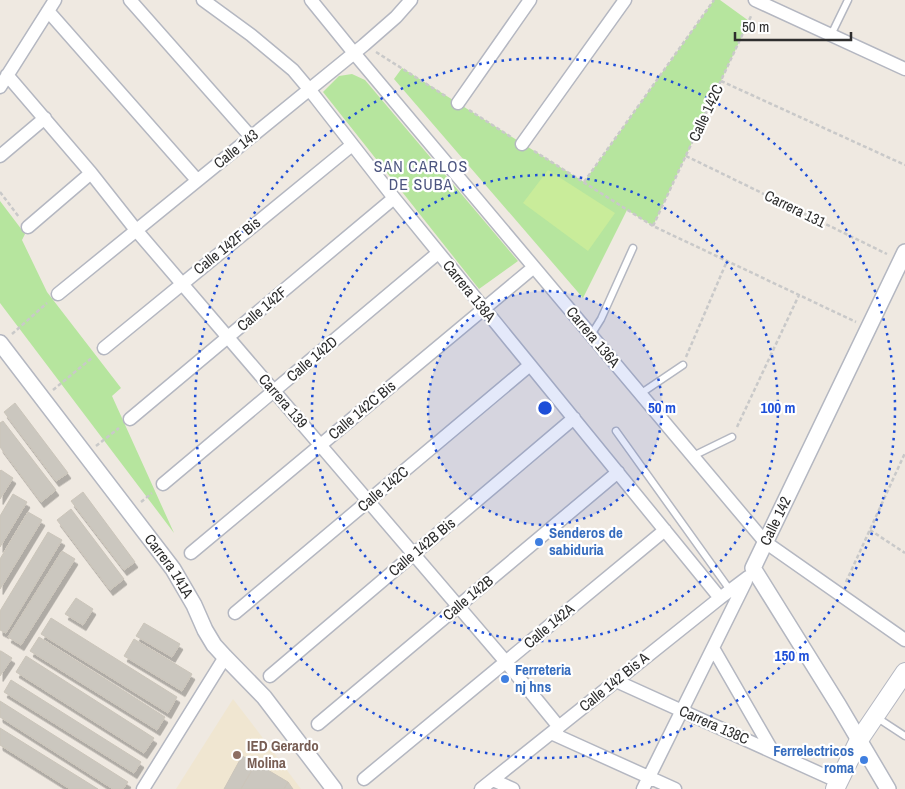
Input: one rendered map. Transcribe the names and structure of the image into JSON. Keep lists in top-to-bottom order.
{
  "streets": {
    "street": [
      "Calle 142C",
      "Calle 143",
      "Calle 142F Bis",
      "Carrera 138A",
      "Calle 142F",
      "Carrera 136A",
      "Calle 142D",
      "Carrera 139",
      "Calle 142C Bis",
      "Calle 142",
      "Calle 142B Bis",
      "Carrera 141A",
      "Calle 142B",
      "Calle 142A",
      "Calle 142 Bis A",
      "Carrera 138C"
    ],
    "path": ["Carrera 131"]
  },
  "crossings": [
    ["Calle 142C", "Carrera 131"],
    ["Calle 142C", "Carrera 138A"],
    ["Calle 142C", "Carrera 139"],
    ["Calle 143", "Carrera 138A"],
    ["Calle 143", "Carrera 136A"],
    ["Calle 143", "Carrera 139"],
    ["Carrera 131", "Calle 142"],
    ["Calle 142F Bis", "Carrera 138A"],
    ["Calle 142F Bis", "Carrera 139"],
    ["Carrera 138A", "Calle 142F"],
    ["Carrera 138A", "Calle 142D"],
    ["Carrera 138A", "Calle 142C Bis"],
    ["Carrera 138A", "Calle 142B Bis"],
    ["Carrera 138A", "Calle 142B"],
    ["Carrera 138A", "Calle 142A"],
    ["Carrera 138A", "Calle 142 Bis A"],
    ["Calle 142F", "Carrera 139"],
    ["Carrera 136A", "Calle 142C Bis"],
    ["Carrera 136A", "Calle 142"],
    ["Calle 142D", "Carrera 139"],
    ["Carrera 139", "Calle 142C Bis"],
    ["Carrera 139", "Calle 142"],
    ["Carrera 139", "Calle 142B Bis"],
    ["Carrera 139", "Calle 142B"],
    ["Carrera 139", "Calle 142A"],
    ["Carrera 139", "Calle 142 Bis A"],
    ["Calle 142", "Calle 142 Bis A"],
    ["Calle 142", "Carrera 138C"],
    ["Calle 142 Bis A", "Carrera 138C"]
  ],
  "districts": ["SAN CARLOS DE SUBA"],
  "places": [
    "Senderos de sabiduria",
    "Ferreteria nj hns",
    "IED Gerardo Molina",
    "Ferrelectricos roma"
  ],
  "scale_bar": "50 m",
  "rings": ["50 m", "100 m", "150 m"]
}
